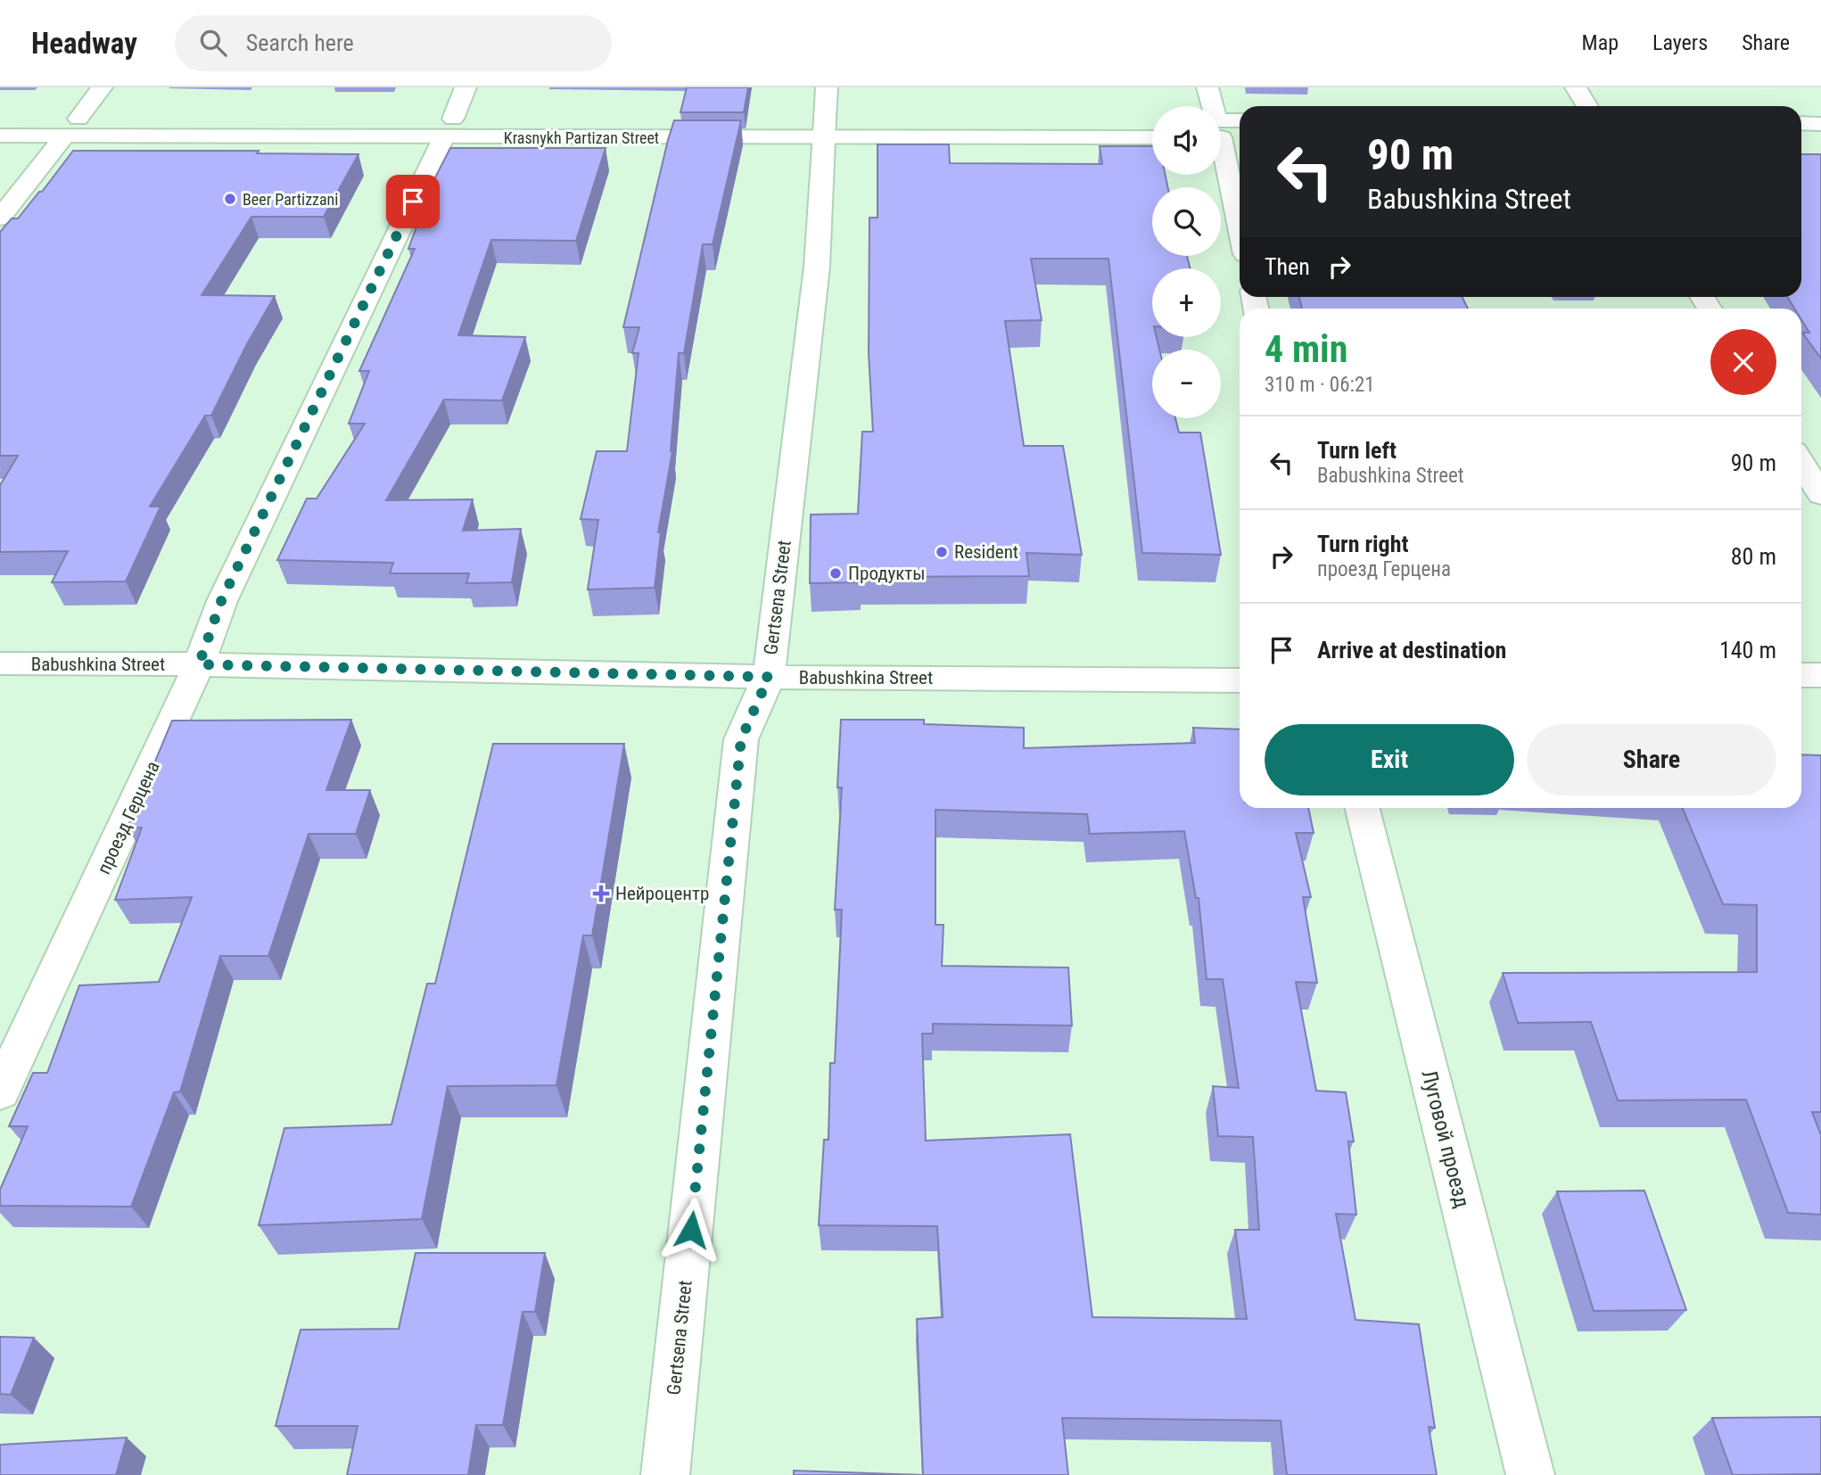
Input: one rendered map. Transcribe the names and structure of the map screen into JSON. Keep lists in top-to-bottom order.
{
  "streets": {
    "main road": [
      "Krasnykh Partizan Street",
      "Gertsena Street",
      "Babushkina Street",
      "проезд Герцена",
      "Луговой проезд"
    ]
  },
  "crossings": [
    ["Krasnykh Partizan Street", "Gertsena Street"],
    ["Krasnykh Partizan Street", "проезд Герцена"],
    ["Gertsena Street", "Babushkina Street"],
    ["Babushkina Street", "проезд Герцена"]
  ],
  "places": {
    "other": ["Beer Partizzani", "Resident", "Продукты"],
    "health": ["Нейроцентр"]
  },
  "page": {
    "header": "Headway",
    "search": "Search here",
    "nav": ["Map", "Layers", "Share"],
    "map_buttons": ["+", "−"],
    "turn": ["90 m", "Babushkina Street"],
    "then": "Then",
    "heading": ["4 min", "310 m · 06:21"],
    "list": [
      {
        "name": "Turn left",
        "note": "Babushkina Street",
        "value": "90 m"
      },
      {
        "name": "Turn right",
        "note": "проезд Герцена",
        "value": "80 m"
      },
      {
        "name": "Arrive at destination",
        "value": "140 m"
      }
    ],
    "buttons": ["Exit", "Share"]
  }
}
